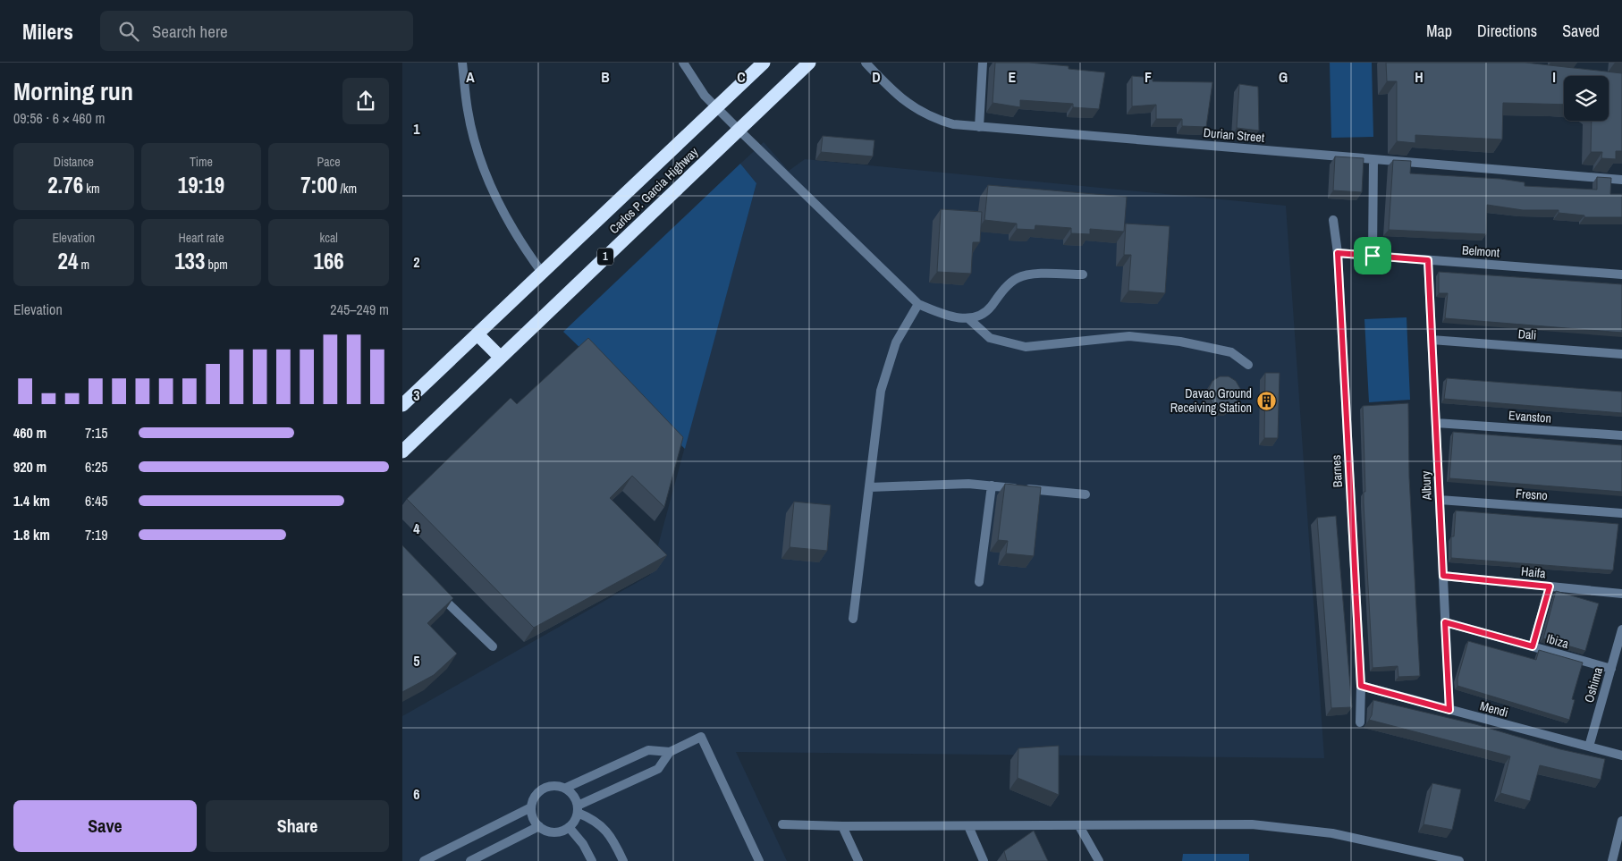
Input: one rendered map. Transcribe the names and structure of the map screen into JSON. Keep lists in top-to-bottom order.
{
  "streets": {
    "highway": ["Carlos P. Garcia Highway", "1"],
    "street": [
      "Durian Street",
      "Belmont",
      "Dali",
      "Evanston",
      "Barnes",
      "Albury",
      "Fresno",
      "Haifa",
      "Ibiza",
      "Oshima",
      "Mendi"
    ]
  },
  "crossings": [
    ["Belmont", "Barnes"],
    ["Belmont", "Albury"],
    ["Dali", "Albury"],
    ["Evanston", "Albury"],
    ["Barnes", "Mendi"],
    ["Albury", "Fresno"],
    ["Albury", "Haifa"],
    ["Albury", "Ibiza"],
    ["Albury", "Mendi"],
    ["Ibiza", "Oshima"],
    ["Oshima", "Mendi"]
  ],
  "places": {
    "building": ["Davao Ground Receiving Station"]
  },
  "page": {
    "header": "Milers",
    "search": "Search here",
    "nav": ["Map", "Directions", "Saved"],
    "heading": ["Morning run", "09:56 · 6 × 460 m"],
    "stats": [
      ["Distance", "2.76 km"],
      ["Time", "19:19"],
      ["Pace", "7:00 /km"],
      ["Elevation", "24 m"],
      ["Heart rate", "133 bpm"],
      ["kcal", "166"]
    ],
    "chart": ["Elevation", "245–249 m"],
    "list": [
      {
        "name": "460 m",
        "note": "7:15"
      },
      {
        "name": "920 m",
        "note": "6:25"
      },
      {
        "name": "1.4 km",
        "note": "6:45"
      },
      {
        "name": "1.8 km",
        "note": "7:19"
      }
    ],
    "buttons": ["Save", "Share"]
  },
  "grid": {
    "columns": [
      "A",
      "B",
      "C",
      "D",
      "E",
      "F",
      "G",
      "H",
      "I"
    ],
    "rows": [
      "1",
      "2",
      "3",
      "4",
      "5",
      "6"
    ]
  }
}
